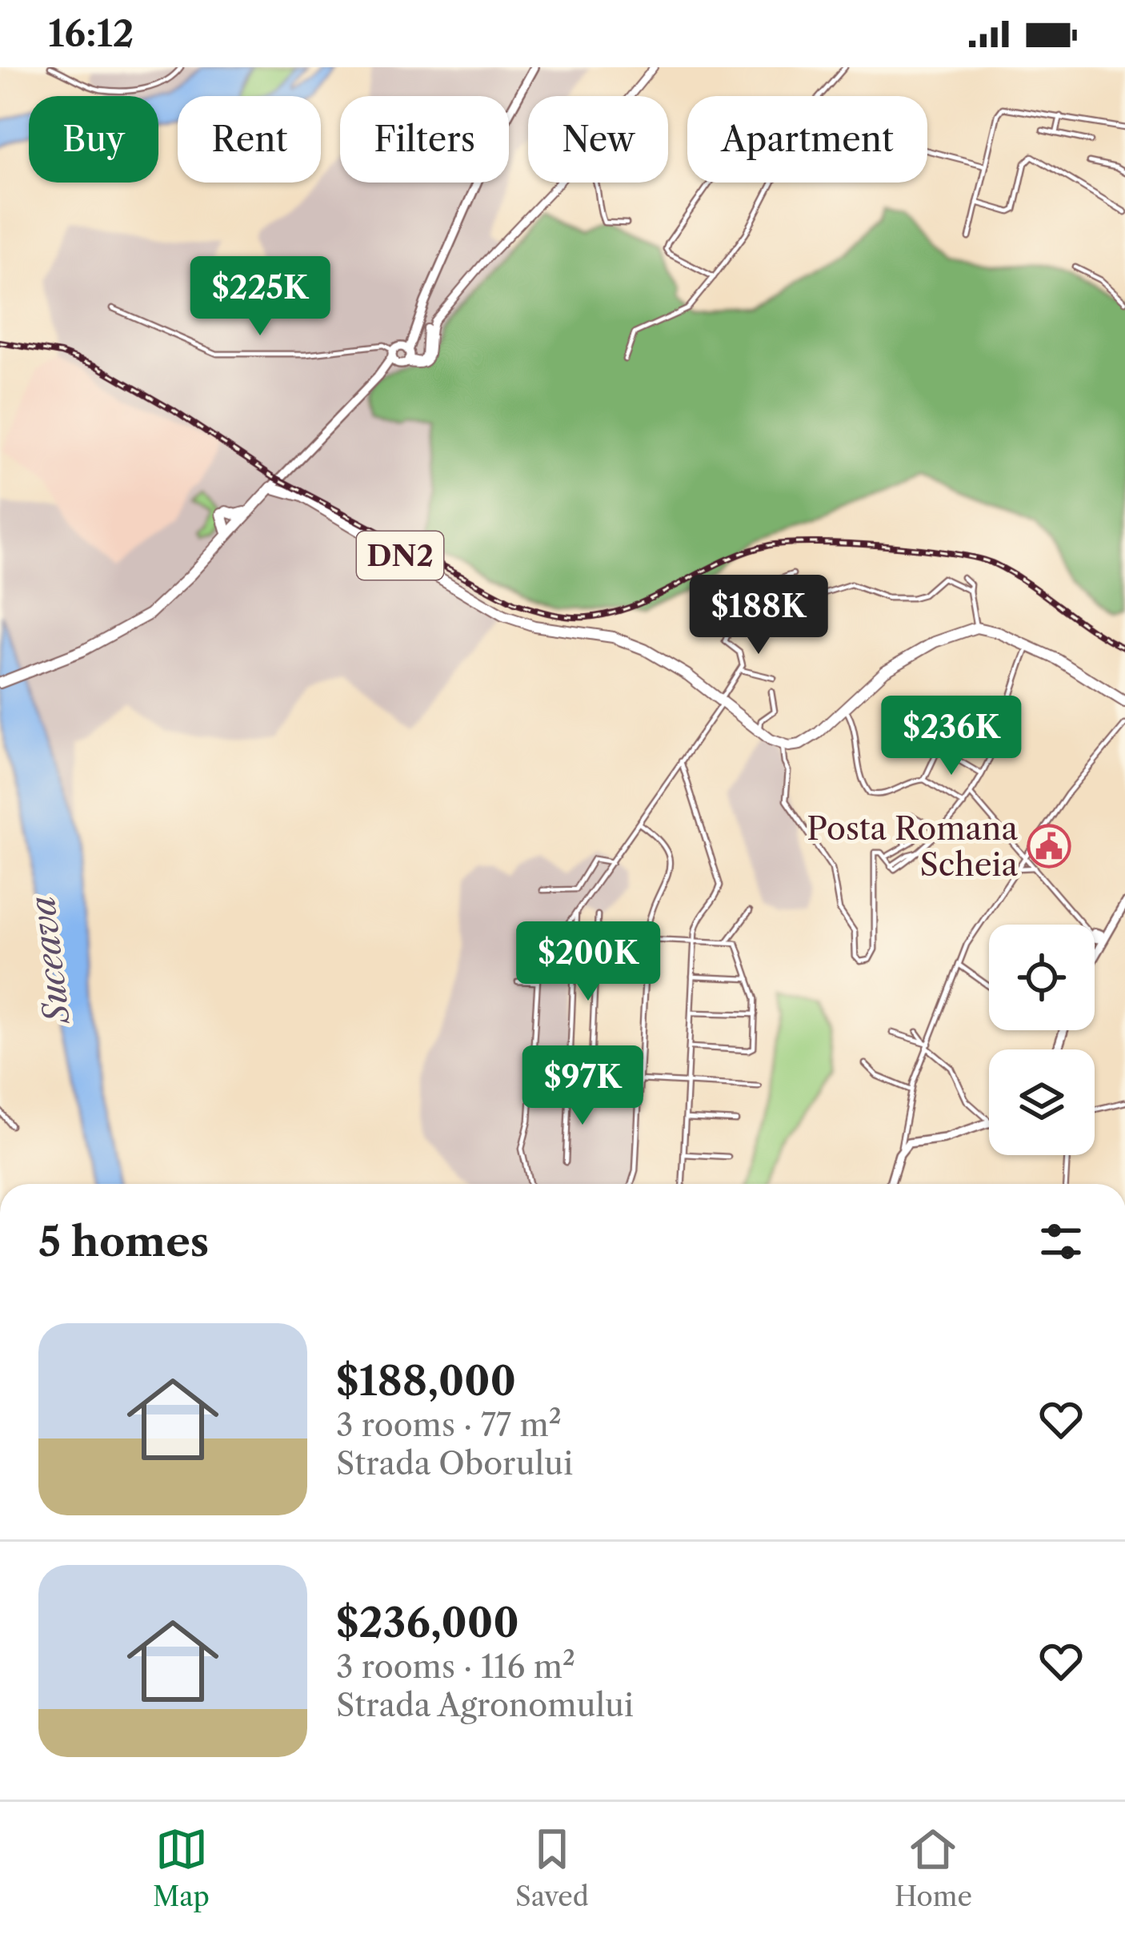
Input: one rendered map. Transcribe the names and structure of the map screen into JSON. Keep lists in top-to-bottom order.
{
  "streets": {
    "main road": ["DN2"]
  },
  "water": ["Suceava"],
  "places": {
    "public building": ["Posta Romana Scheia"]
  },
  "page": {
    "status": "16:12",
    "chip": [
      "Buy",
      "Rent",
      "Filters",
      "New",
      "Apartment"
    ],
    "price": [
      "$225K",
      "$188K",
      "$236K",
      "$200K",
      "$97K"
    ],
    "heading": "5 homes",
    "list": [
      {
        "name": "$188,000",
        "note": "3 rooms · 77 m² · Strada Oborului"
      },
      {
        "name": "$236,000",
        "note": "3 rooms · 116 m² · Strada Agronomului"
      }
    ],
    "tabs": ["Map", "Saved", "Home"]
  }
}
